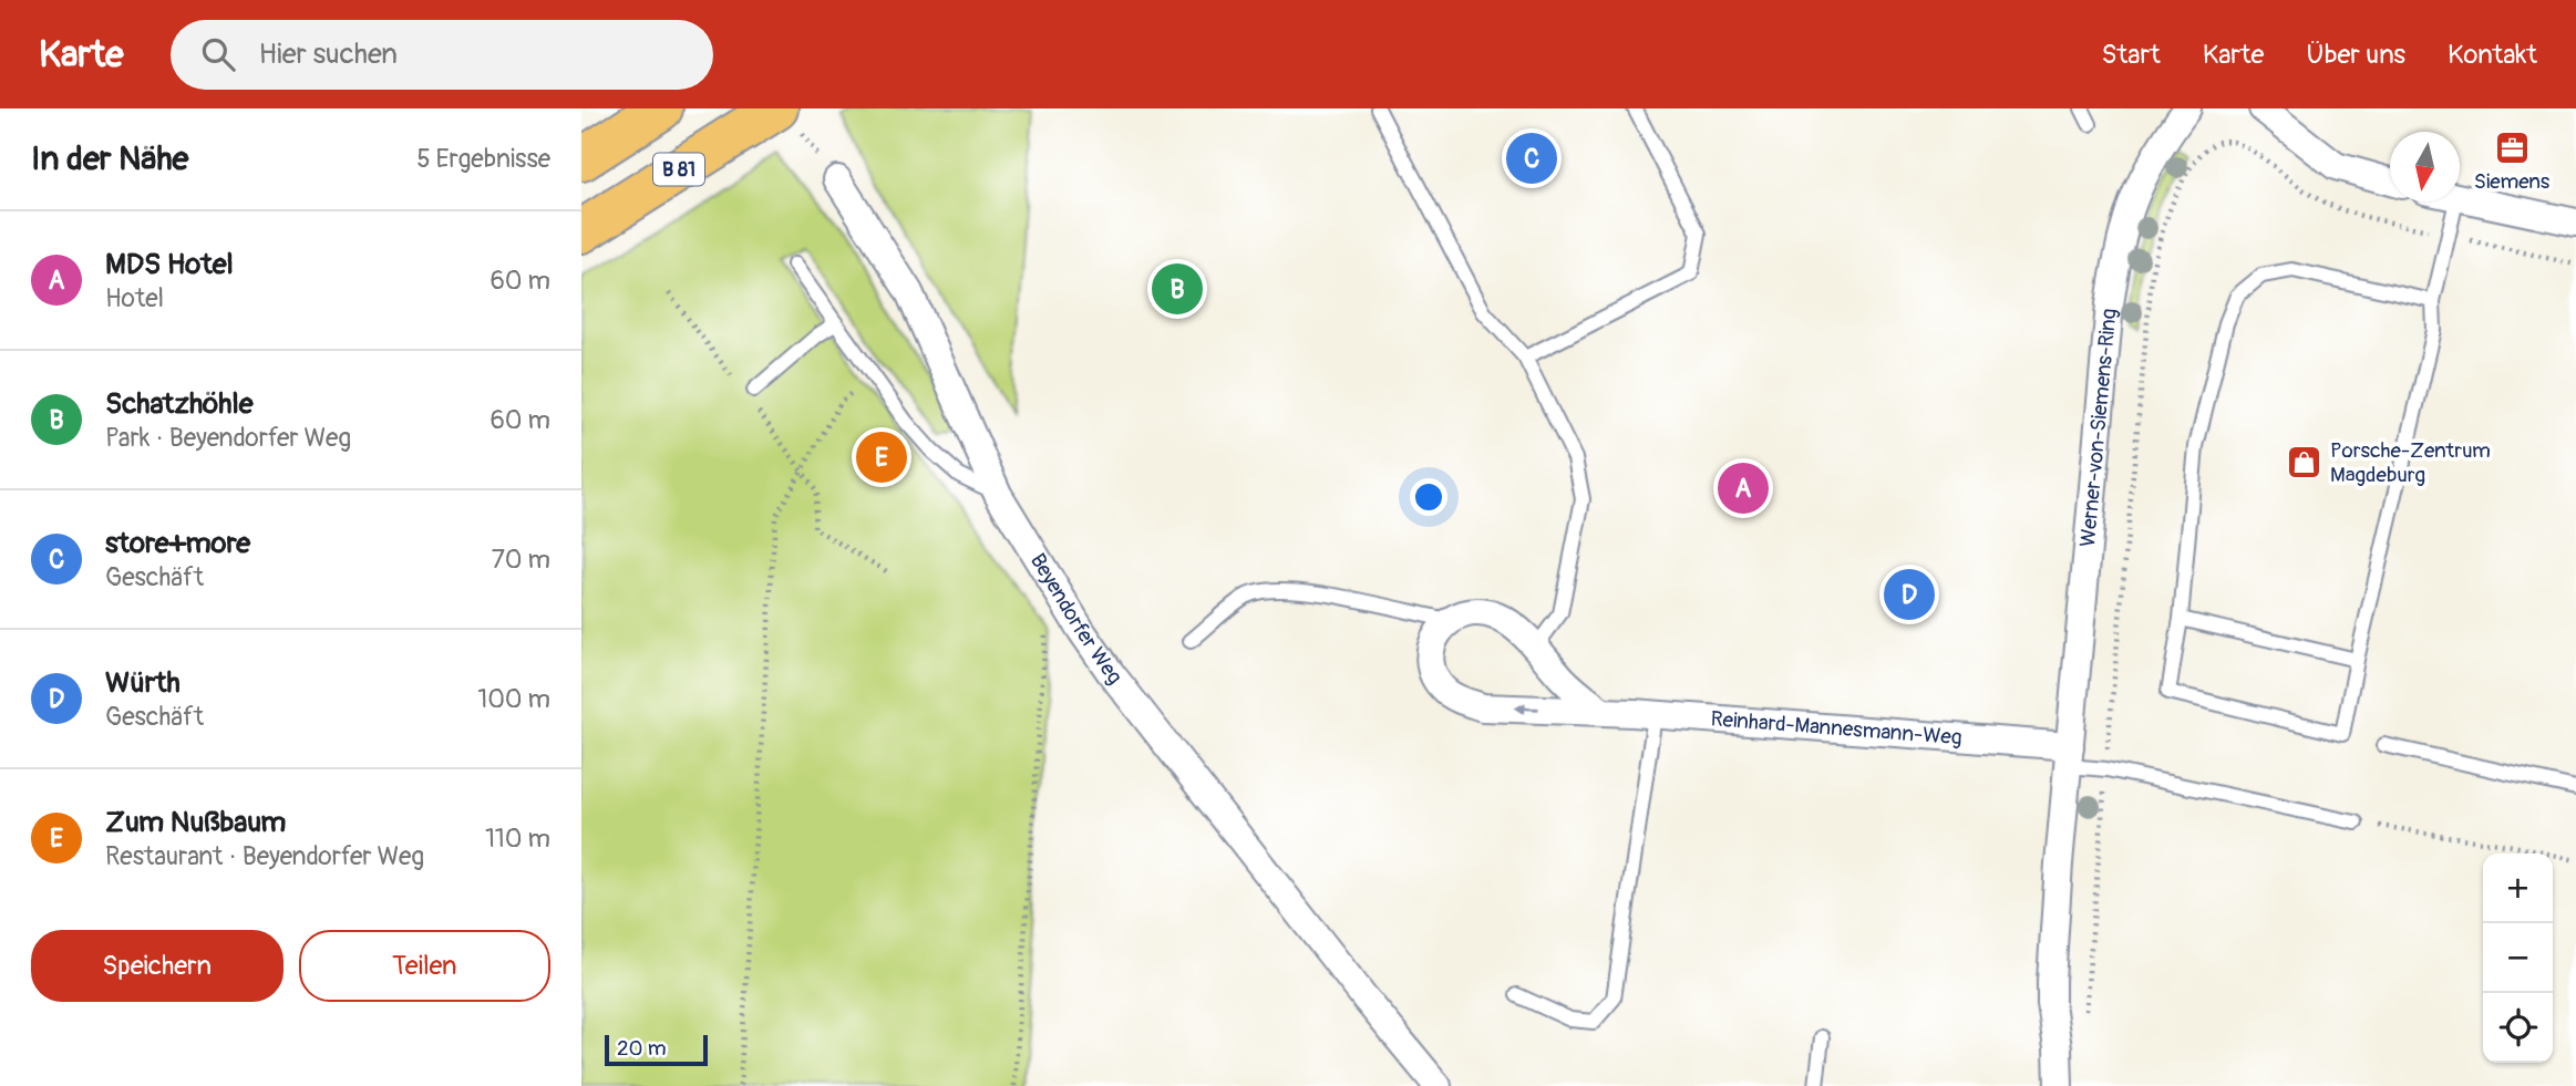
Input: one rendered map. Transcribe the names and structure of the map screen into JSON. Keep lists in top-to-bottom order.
{
  "streets": {
    "highway": ["B 81"],
    "street": ["Werner-von-Siemens-Ring", "Beyendorfer Weg", "Reinhard-Mannesmann-Weg"]
  },
  "crossings": [
    ["Werner-von-Siemens-Ring", "Reinhard-Mannesmann-Weg"]
  ],
  "places": {
    "office": ["Siemens"],
    "shop": ["Porsche-Zentrum Magdeburg"]
  },
  "scale_bar": "20 m",
  "north": "bottom",
  "page": {
    "header": "Karte",
    "search": "Hier suchen",
    "nav": [
      "Start",
      "Karte",
      "Über uns",
      "Kontakt"
    ],
    "heading": ["In der Nähe", "5 Ergebnisse"],
    "pins": [
      "C",
      "B",
      "E",
      "A",
      "D"
    ],
    "list": [
      {
        "mark": "A",
        "name": "MDS Hotel",
        "note": "Hotel",
        "value": "60 m"
      },
      {
        "mark": "B",
        "name": "Schatzhöhle",
        "note": "Park · Beyendorfer Weg",
        "value": "60 m"
      },
      {
        "mark": "C",
        "name": "store+more",
        "note": "Geschäft",
        "value": "70 m"
      },
      {
        "mark": "D",
        "name": "Würth",
        "note": "Geschäft",
        "value": "100 m"
      },
      {
        "mark": "E",
        "name": "Zum Nußbaum",
        "note": "Restaurant · Beyendorfer Weg",
        "value": "110 m"
      }
    ],
    "map_buttons": ["+", "−"],
    "buttons": ["Speichern", "Teilen"],
    "scale": "20 m"
  }
}
